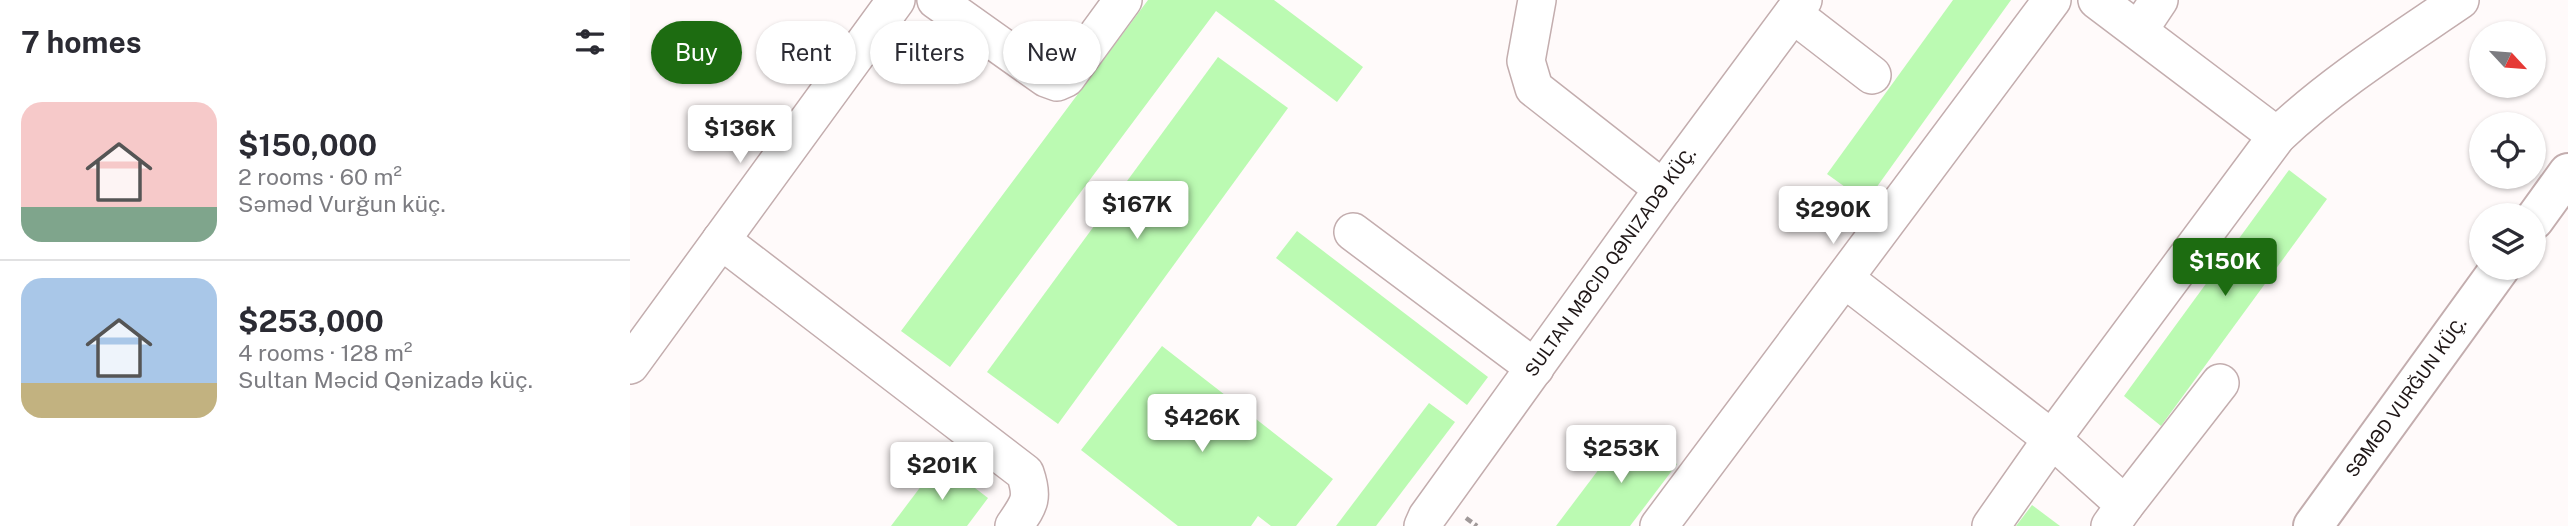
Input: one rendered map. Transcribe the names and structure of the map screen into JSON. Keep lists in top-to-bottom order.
{
  "streets": {
    "main road": ["SƏMƏD VURĞUN KÜÇ."],
    "street": ["SULTAN MƏCID QƏNIZADƏ KÜÇ."]
  },
  "north": "bottom right",
  "page": {
    "heading": "7 homes",
    "chip": [
      "Buy",
      "Rent",
      "Filters",
      "New"
    ],
    "list": [
      {
        "name": "$150,000",
        "note": "2 rooms · 60 m² · Səməd Vurğun küç."
      },
      {
        "name": "$253,000",
        "note": "4 rooms · 128 m² · Sultan Məcid Qənizadə küç."
      }
    ],
    "price": [
      "$136K",
      "$167K",
      "$290K",
      "$150K",
      "$426K",
      "$253K",
      "$201K"
    ]
  }
}
